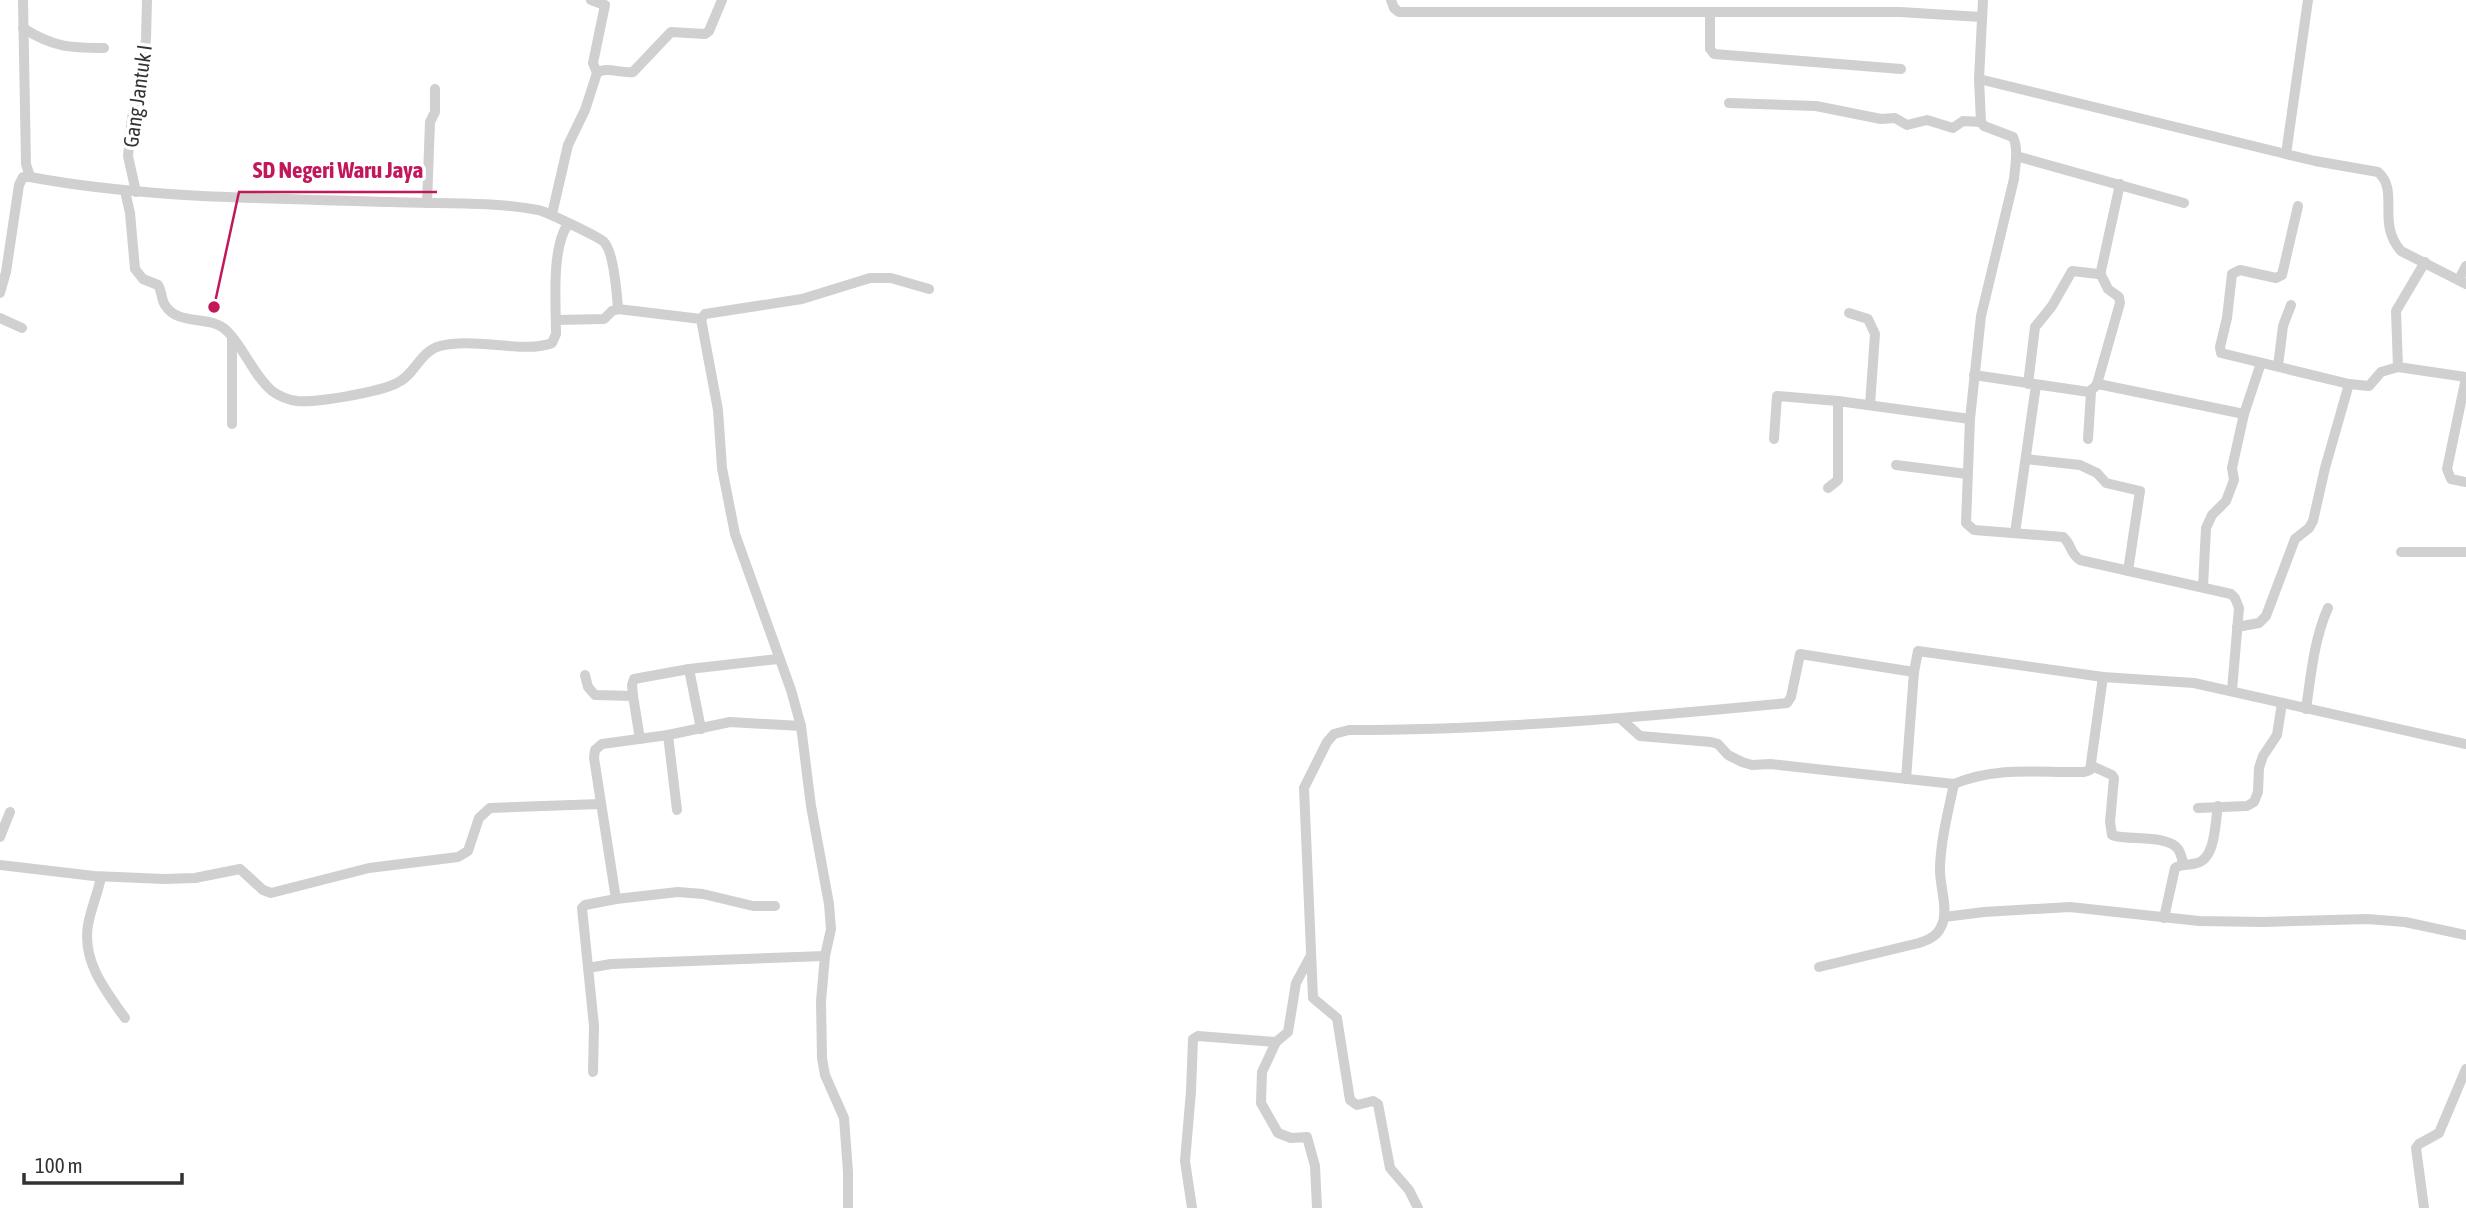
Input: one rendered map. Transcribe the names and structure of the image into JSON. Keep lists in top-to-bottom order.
{
  "streets": {
    "street": ["Gang Jantuk I"]
  },
  "places": ["SD Negeri Waru Jaya"],
  "scale_bar": "100 m"
}
